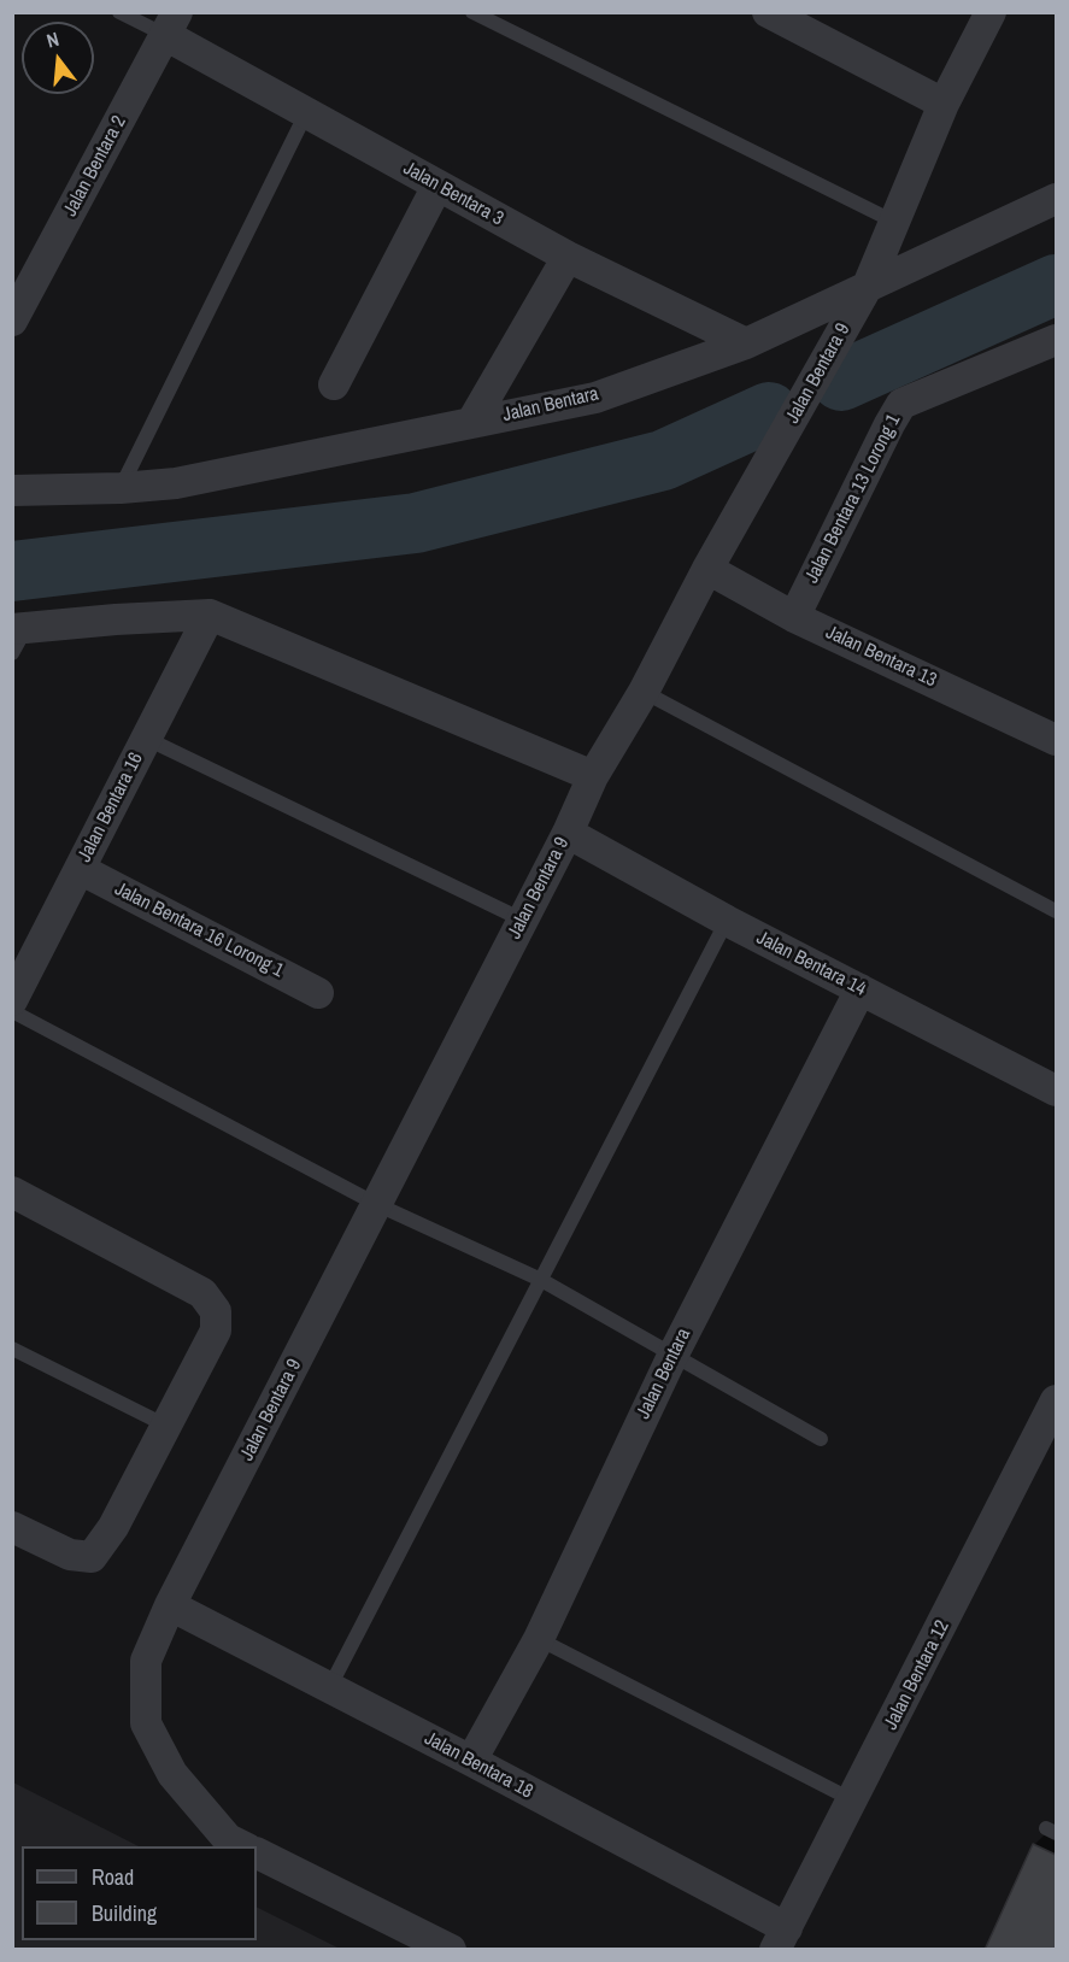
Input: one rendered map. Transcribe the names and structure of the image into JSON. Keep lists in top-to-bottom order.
{
  "streets": {
    "street": [
      "Jalan Bentara 2",
      "Jalan Bentara 3",
      "Jalan Bentara 9",
      "Jalan Bentara",
      "Jalan Bentara 13 Lorong 1",
      "Jalan Bentara 13",
      "Jalan Bentara 16",
      "Jalan Bentara 16 Lorong 1",
      "Jalan Bentara 14",
      "Jalan Bentara 12",
      "Jalan Bentara 18"
    ]
  },
  "crossings": [
    ["Jalan Bentara 2", "Jalan Bentara 3"],
    ["Jalan Bentara 3", "Jalan Bentara"],
    ["Jalan Bentara 9", "Jalan Bentara"],
    ["Jalan Bentara 9", "Jalan Bentara 13"],
    ["Jalan Bentara 9", "Jalan Bentara 14"],
    ["Jalan Bentara 9", "Jalan Bentara 18"],
    ["Jalan Bentara", "Jalan Bentara 14"],
    ["Jalan Bentara", "Jalan Bentara 18"],
    ["Jalan Bentara 13 Lorong 1", "Jalan Bentara 13"],
    ["Jalan Bentara 16", "Jalan Bentara 16 Lorong 1"],
    ["Jalan Bentara 12", "Jalan Bentara 18"]
  ],
  "legend": ["Road", "Building"],
  "north": "top"
}
